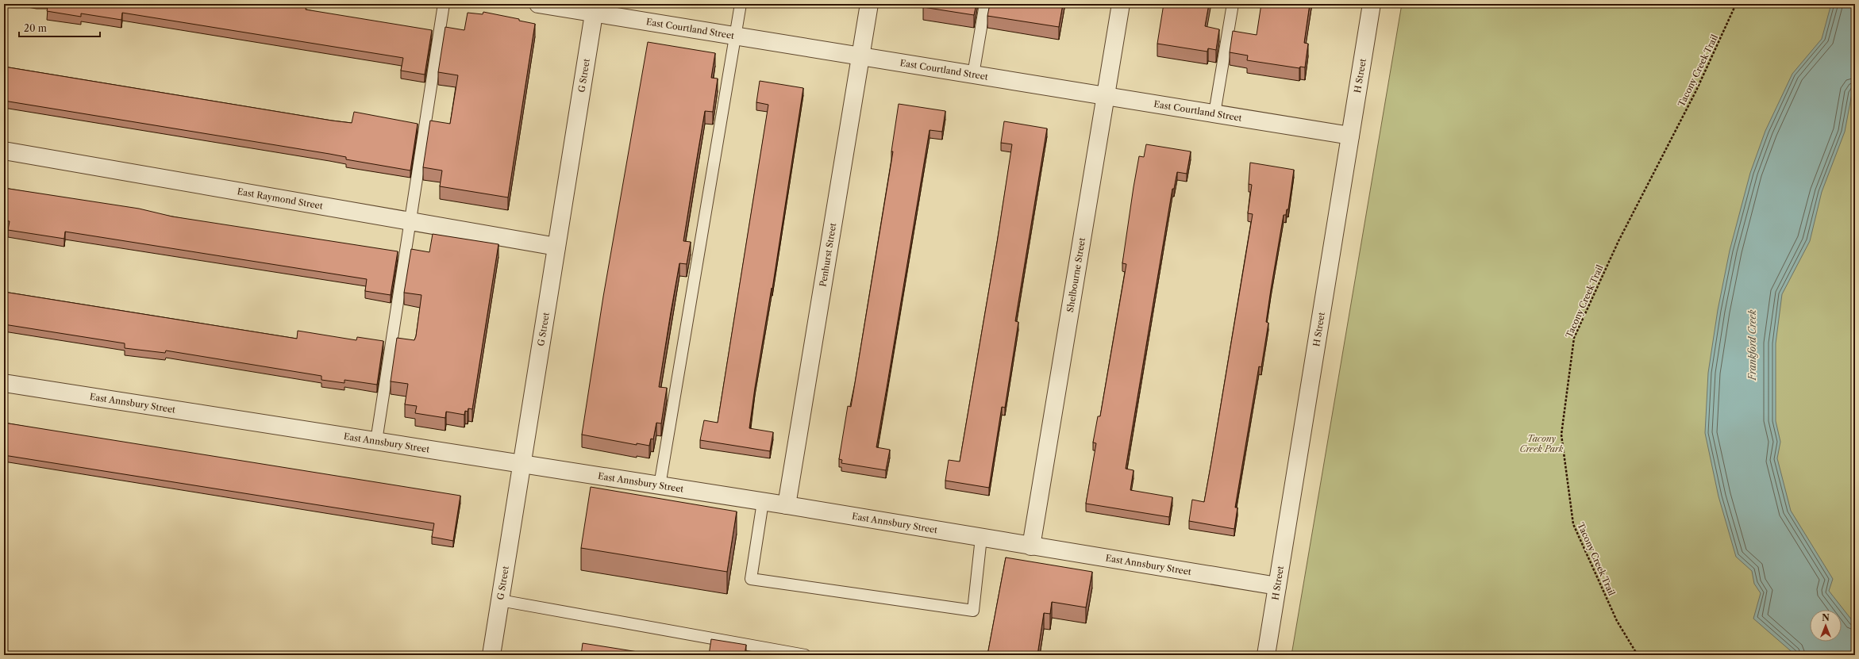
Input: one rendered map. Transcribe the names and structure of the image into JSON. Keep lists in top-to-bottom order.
{
  "streets": {
    "street": [
      "East Courtland Street",
      "G Street",
      "H Street",
      "East Raymond Street",
      "Penhurst Street",
      "Shelbourne Street",
      "East Annsbury Street"
    ],
    "path": ["Tacony Creek Trail"]
  },
  "crossings": [
    ["East Courtland Street", "G Street"],
    ["East Courtland Street", "H Street"],
    ["East Courtland Street", "Penhurst Street"],
    ["East Courtland Street", "Shelbourne Street"],
    ["G Street", "East Raymond Street"],
    ["G Street", "East Annsbury Street"],
    ["H Street", "East Annsbury Street"],
    ["Penhurst Street", "East Annsbury Street"],
    ["Shelbourne Street", "East Annsbury Street"]
  ],
  "water": ["Frankford Creek"],
  "parks": ["Tacony Creek Park"],
  "scale_bar": "20 m",
  "north": "top"
}
